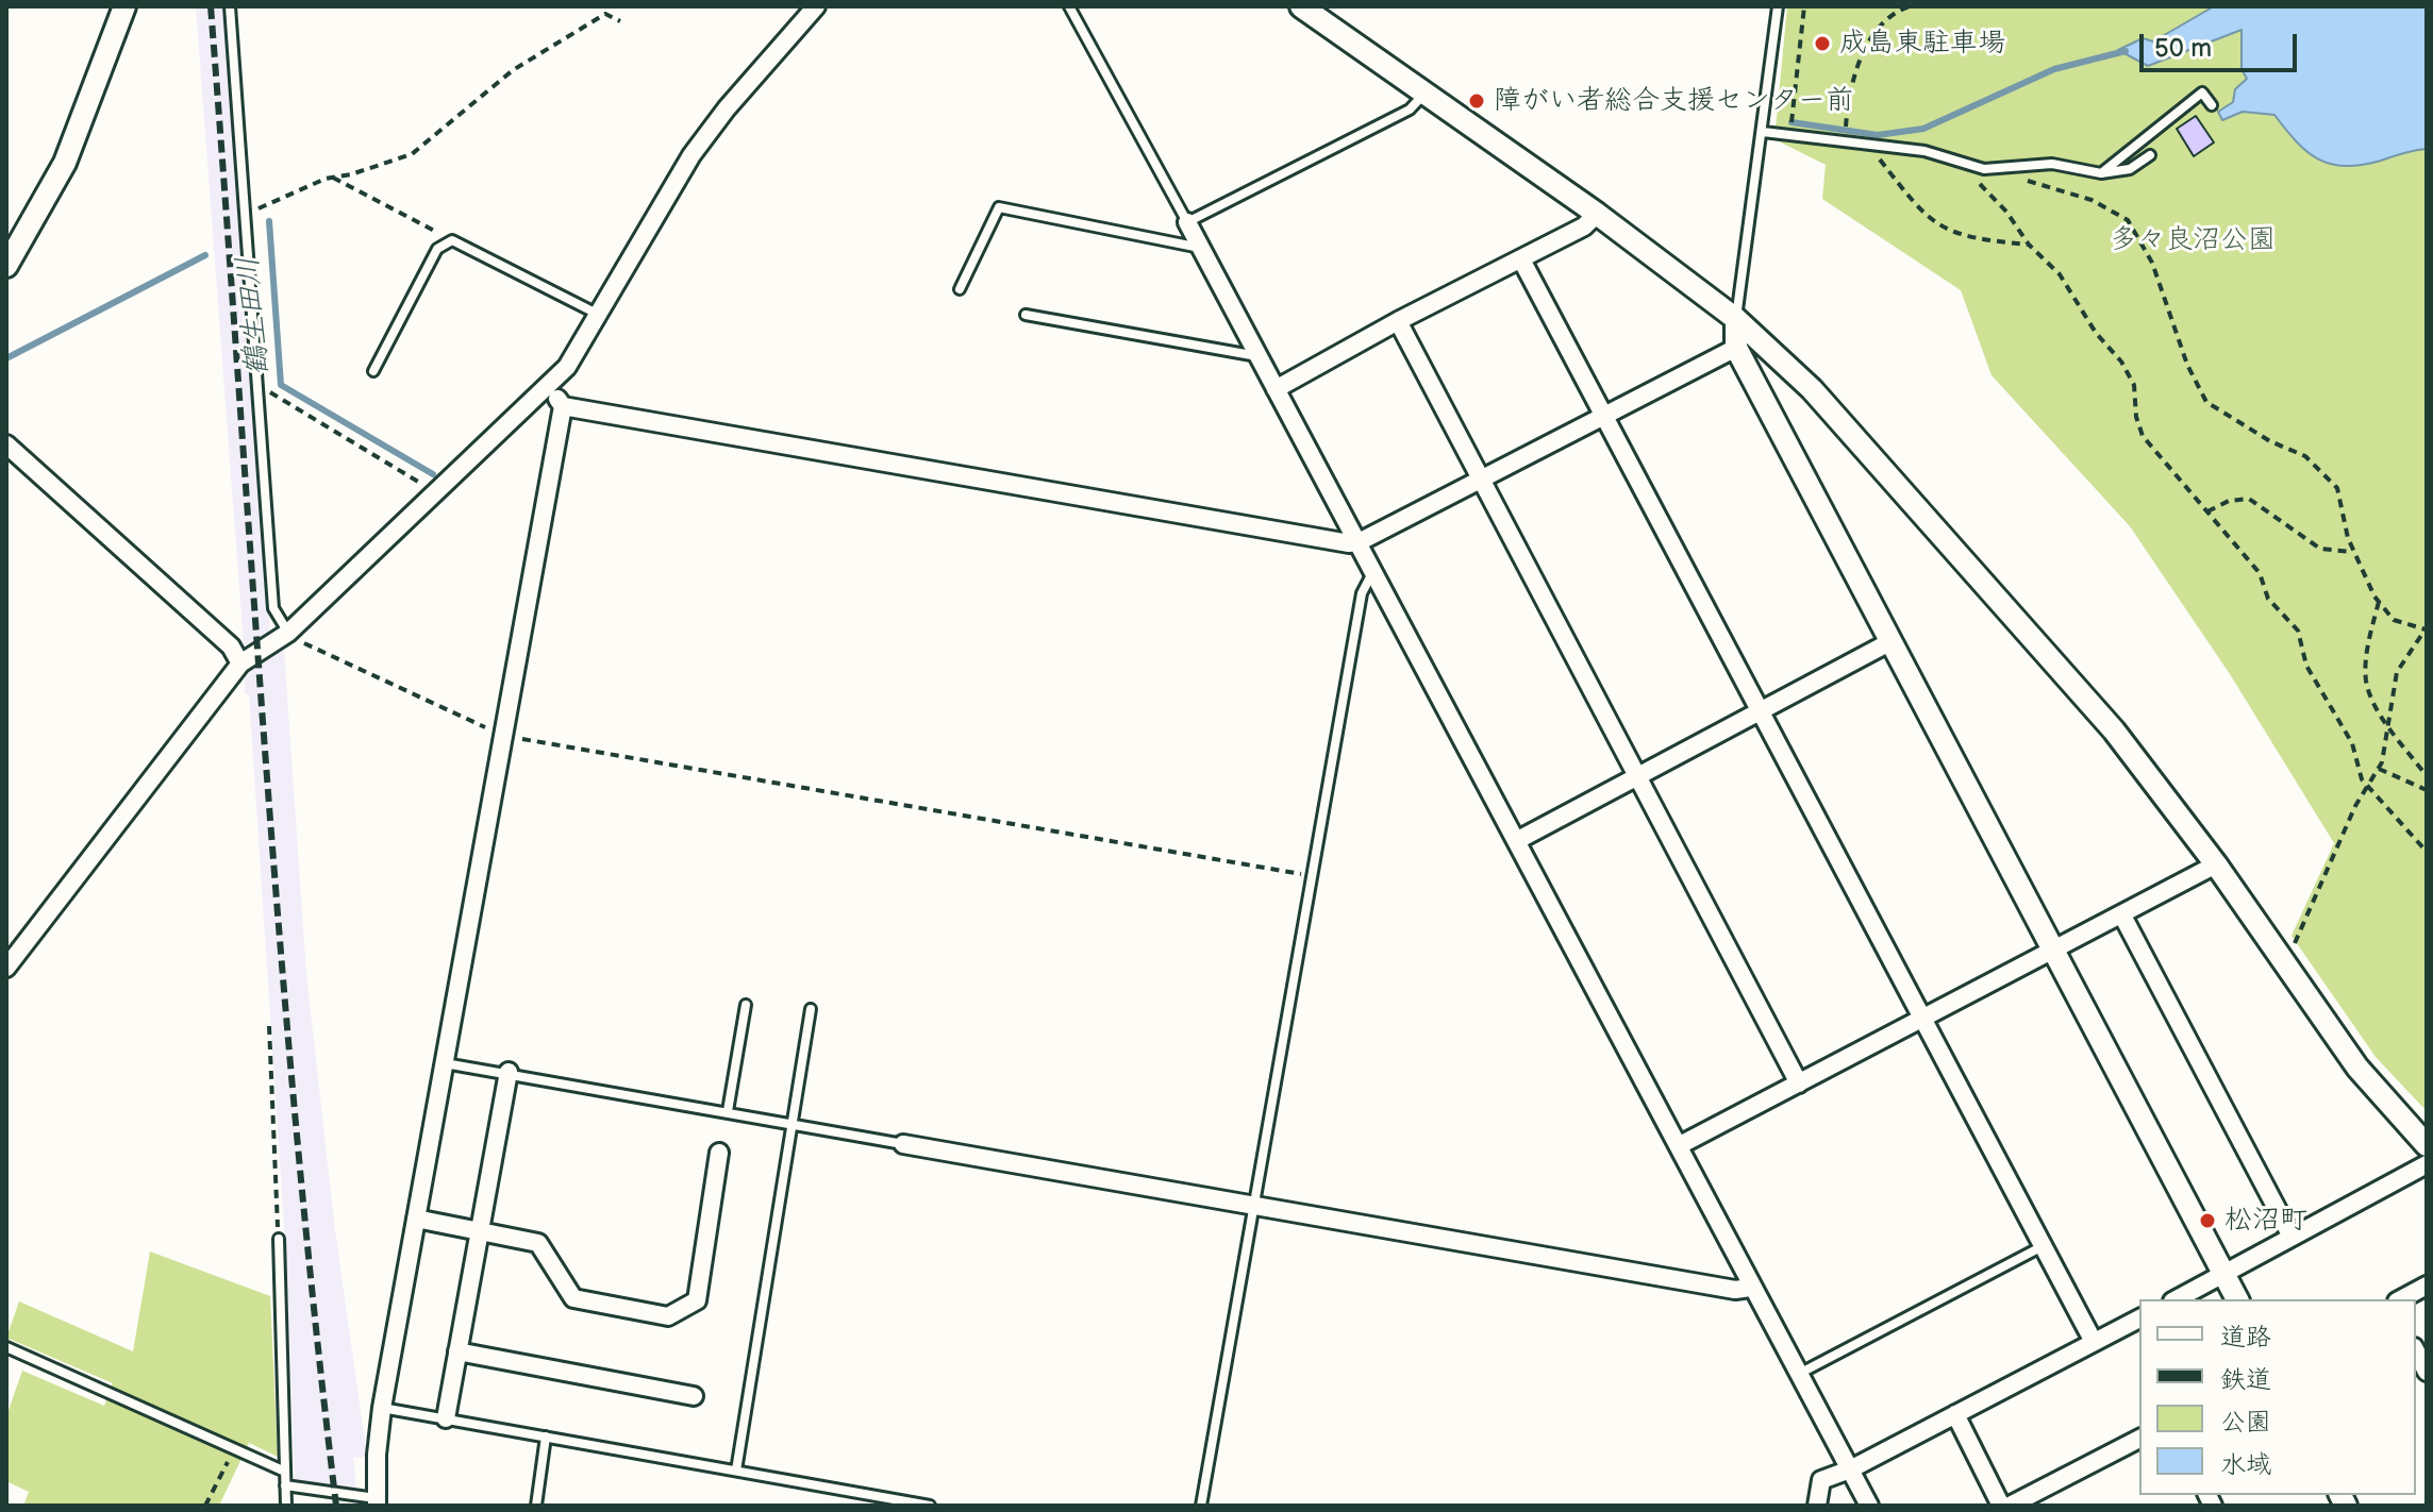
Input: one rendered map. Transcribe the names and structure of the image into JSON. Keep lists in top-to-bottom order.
{
  "water": ["鶴生田川"],
  "parks": ["多々良沼公園"],
  "places": ["成島東駐車場", "障がい者総合支援センター前", "松沼町"],
  "legend": [
    "道路",
    "鉄道",
    "公園",
    "水域"
  ],
  "scale_bar": "50 m"
}
